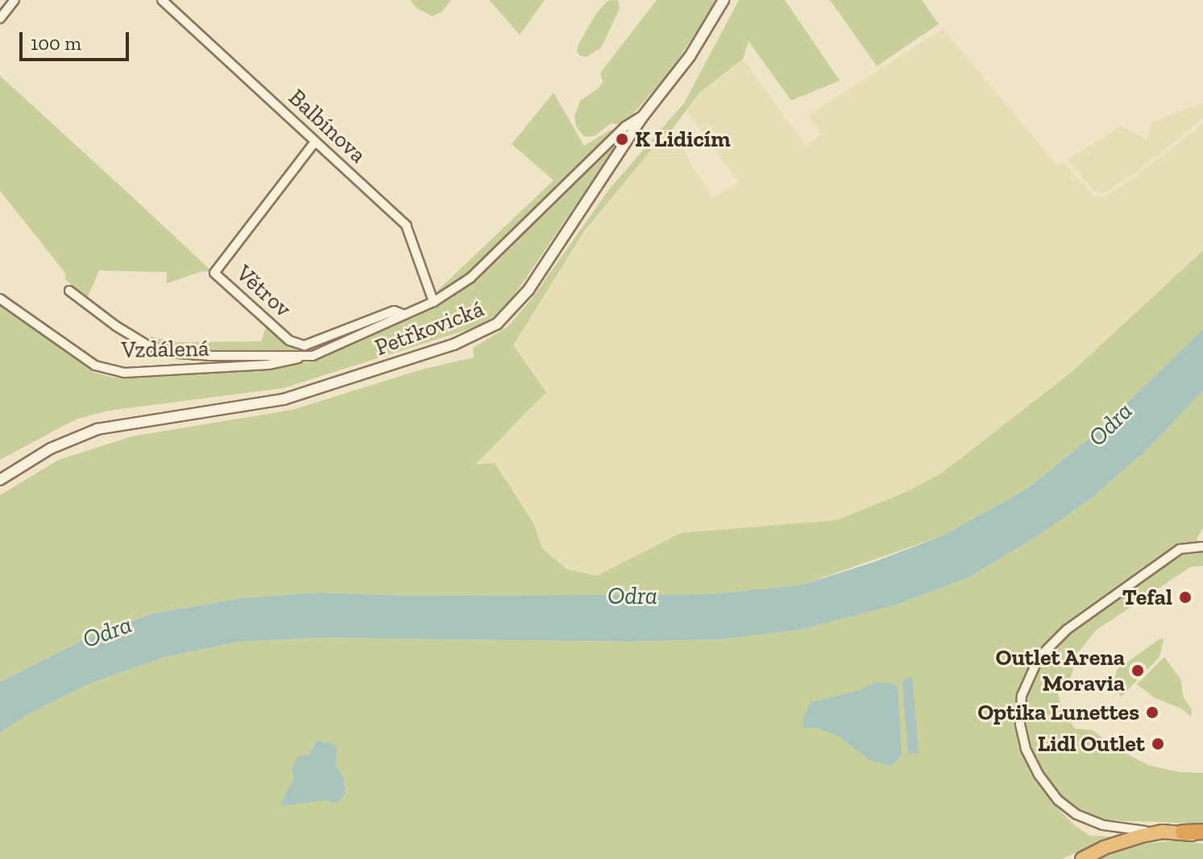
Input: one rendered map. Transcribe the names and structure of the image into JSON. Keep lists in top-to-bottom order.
{
  "streets": {
    "street": [
      "Balbínova",
      "Větrov",
      "Petřkovická",
      "Vzdálená"
    ]
  },
  "crossings": [
    ["Balbínova", "Větrov"]
  ],
  "water": ["Odra"],
  "places": [
    "K Lidicím",
    "Tefal",
    "Outlet Arena Moravia",
    "Optika Lunettes",
    "Lidl Outlet"
  ],
  "scale_bar": "100 m"
}
